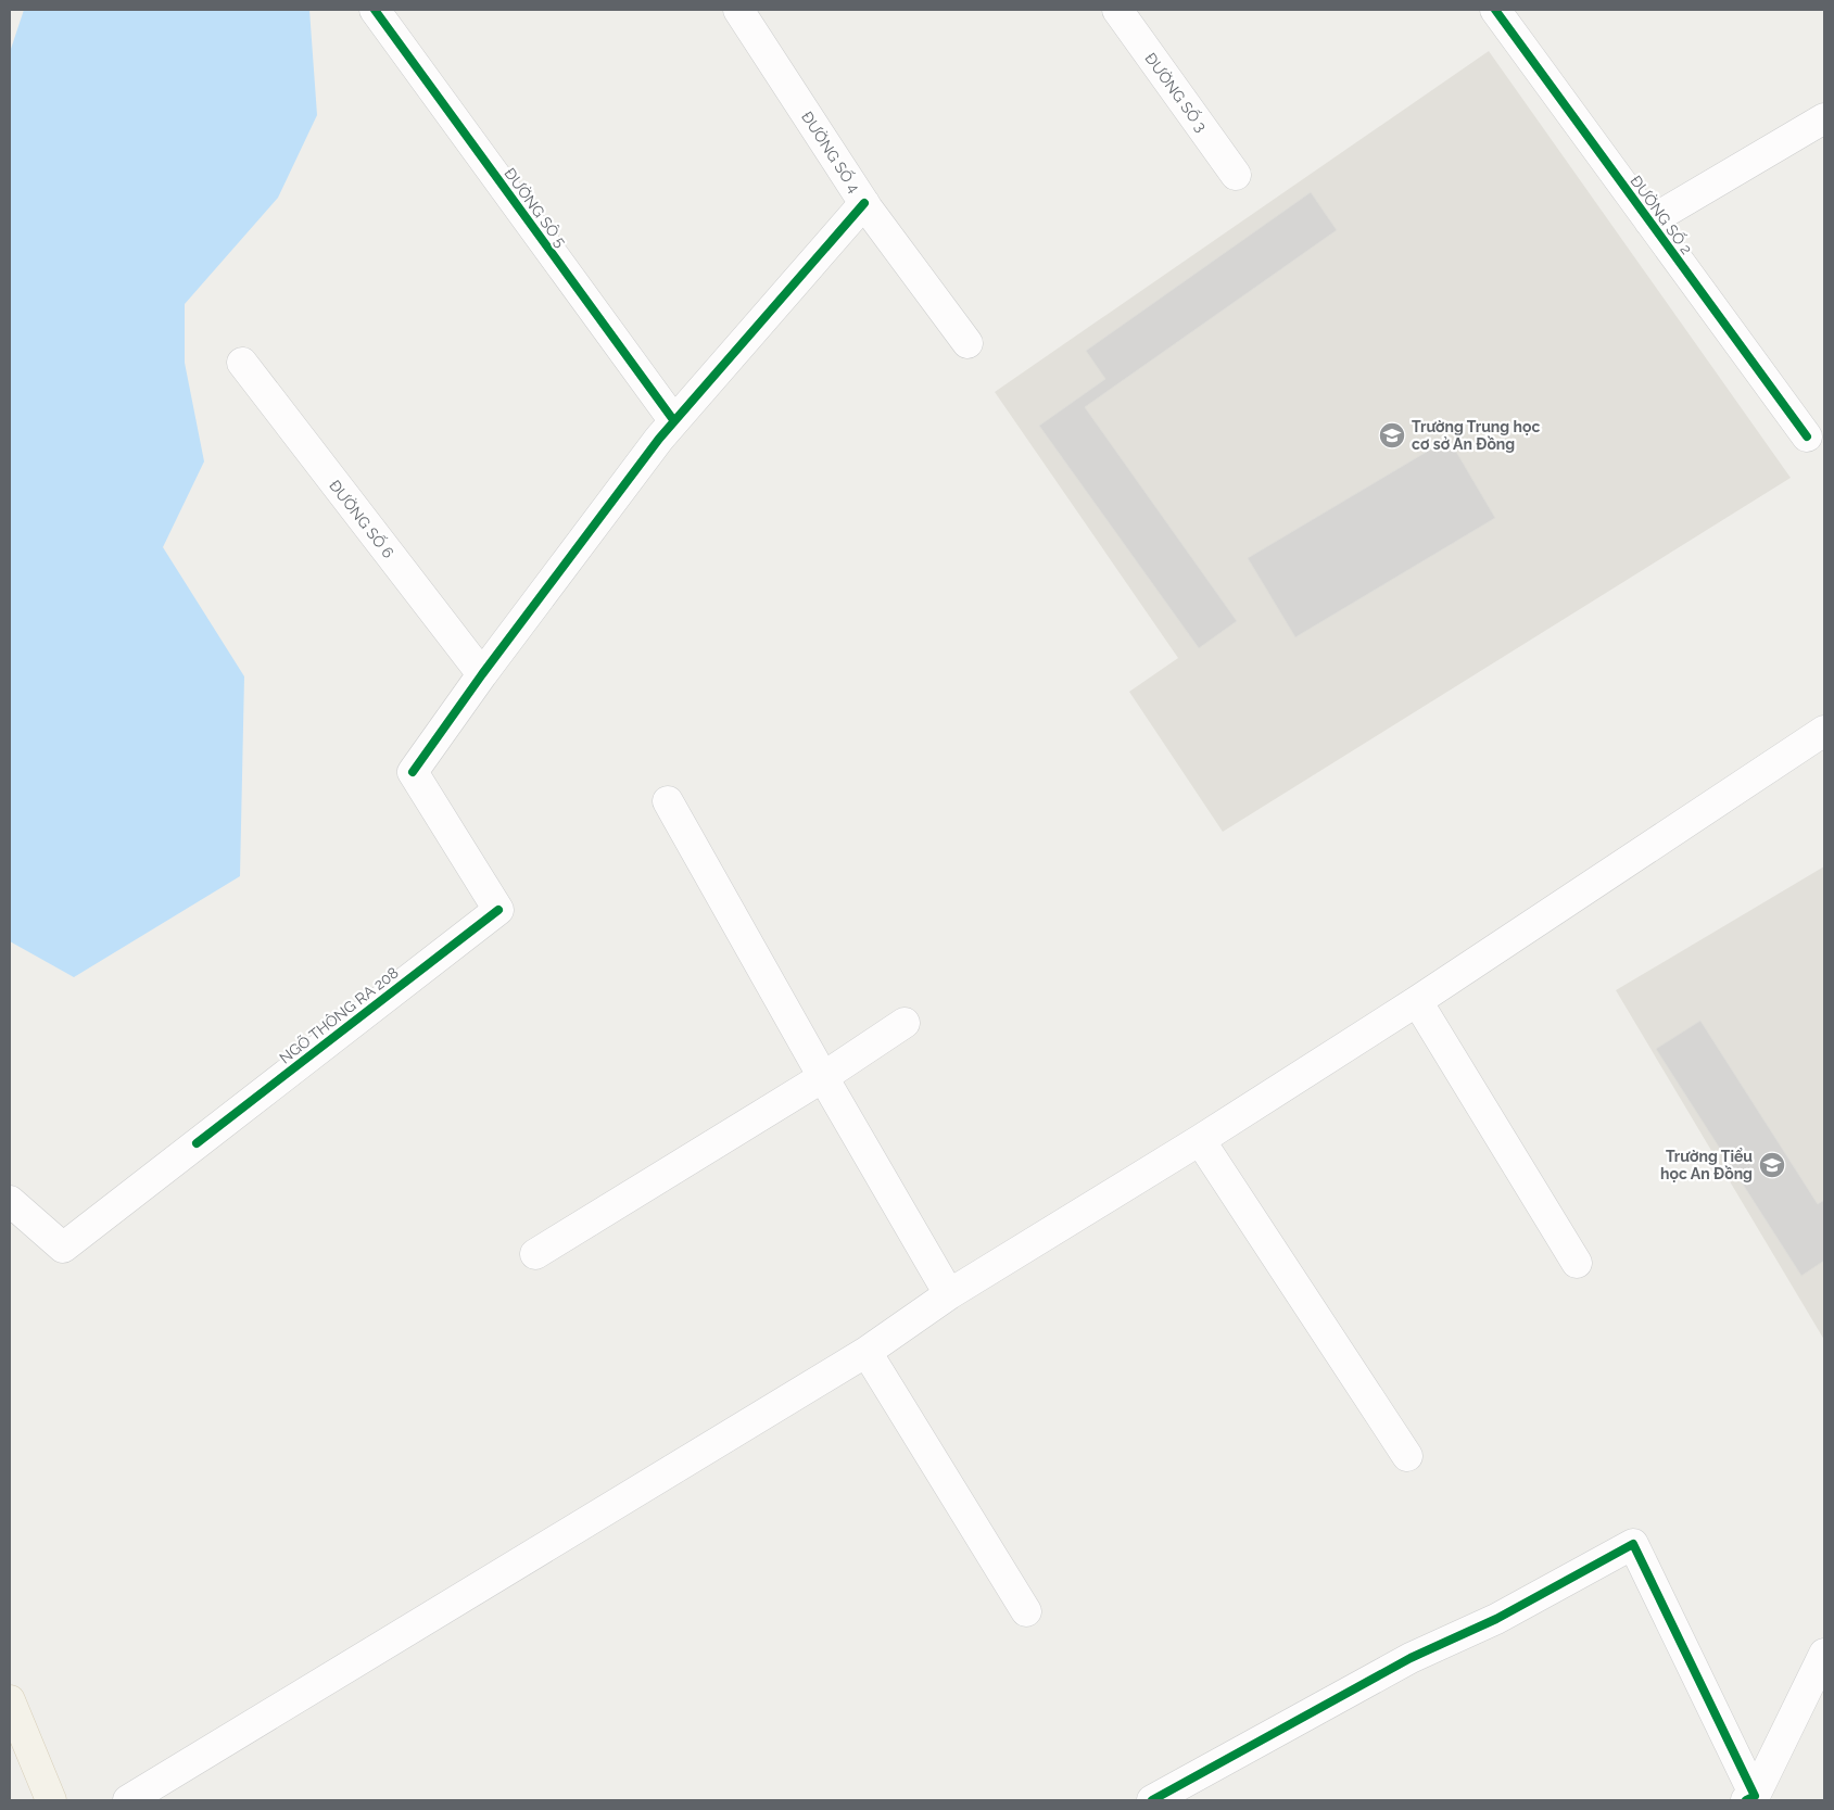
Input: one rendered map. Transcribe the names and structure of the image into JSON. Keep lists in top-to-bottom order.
{
  "streets": {
    "street": [
      "ĐƯỜNG SỐ 3",
      "ĐƯỜNG SỐ 4",
      "ĐƯỜNG SÔ 5",
      "ĐƯỜNG SỐ 2",
      "ĐƯỜNG SỐ 6",
      "NGÕ THÔNG RA 208"
    ]
  },
  "crossings": [
    ["ĐƯỜNG SỐ 6", "NGÕ THÔNG RA 208"]
  ],
  "places": {
    "school or university": ["Trường Trung học cơ sở An Đồng", "Trường Tiểu học An Đồng"]
  }
}
